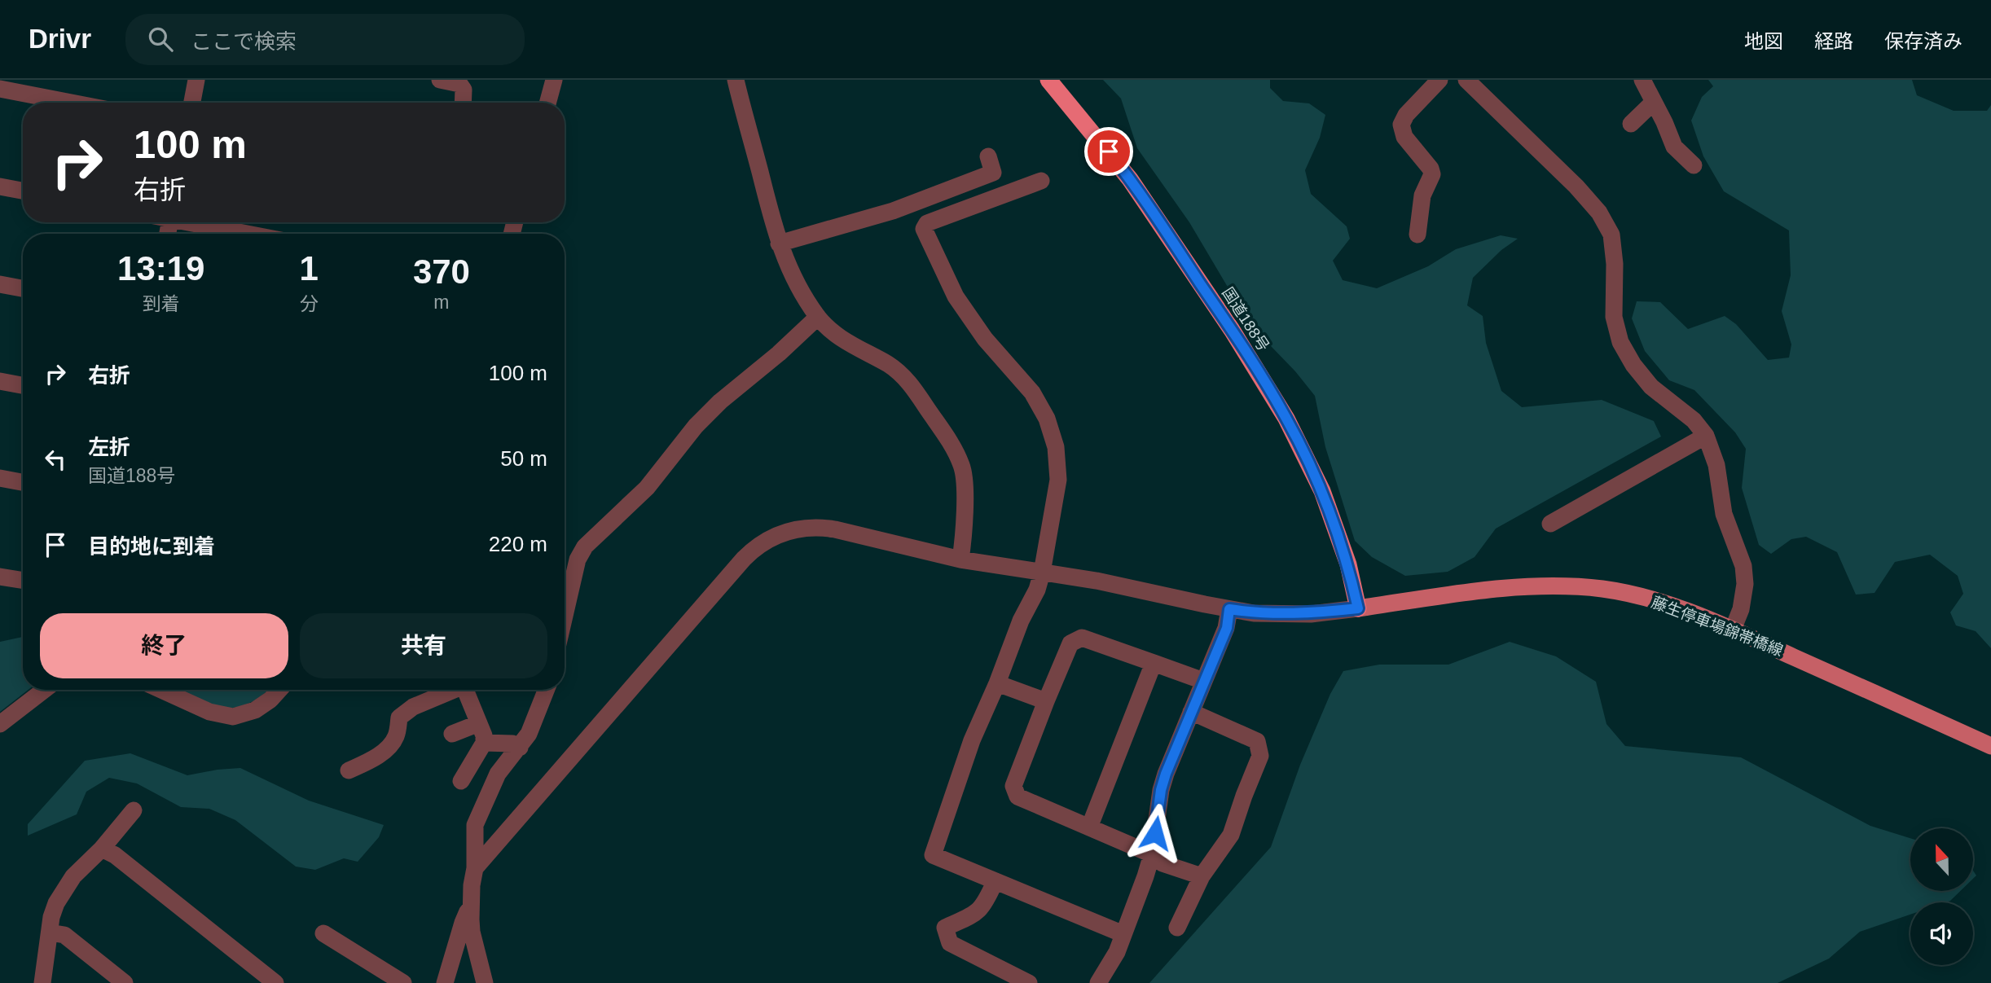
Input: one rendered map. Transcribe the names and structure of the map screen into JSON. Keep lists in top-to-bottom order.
{
  "streets": {
    "highway": ["国道188号"],
    "main road": ["藤生停車場錦帯橋線"]
  },
  "crossings": [
    ["国道188号", "藤生停車場錦帯橋線"]
  ],
  "north": "top",
  "page": {
    "header": "Drivr",
    "search": "ここで検索",
    "nav": ["地図", "経路", "保存済み"],
    "turn": ["100 m", "右折"],
    "eta": [
      "13:19",
      "到着",
      "1",
      "分",
      "370",
      "m"
    ],
    "list": [
      {
        "name": "右折",
        "value": "100 m"
      },
      {
        "name": "左折",
        "note": "国道188号",
        "value": "50 m"
      },
      {
        "name": "目的地に到着",
        "value": "220 m"
      }
    ],
    "buttons": ["終了", "共有"]
  }
}
